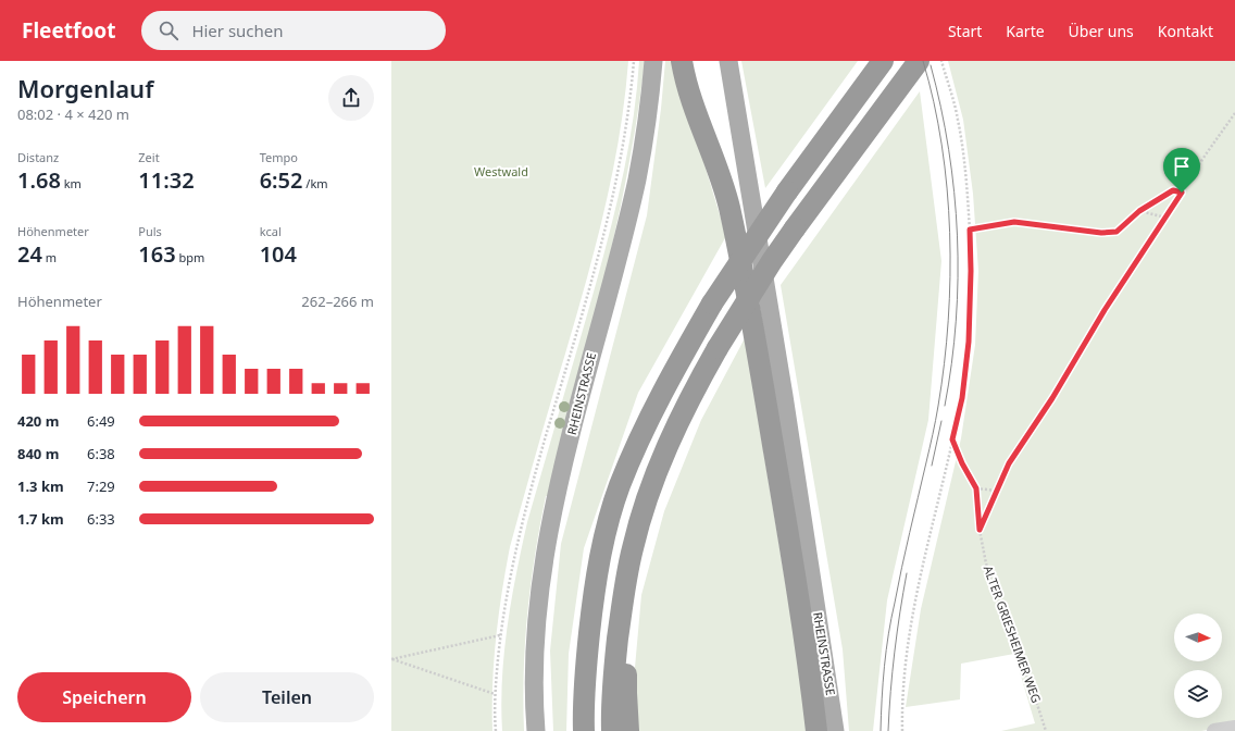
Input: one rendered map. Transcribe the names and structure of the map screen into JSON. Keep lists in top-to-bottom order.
{
  "streets": {
    "main road": ["RHEINSTRASSE"],
    "path": ["ALTER GRIESHEIMER WEG"]
  },
  "parks": ["Westwald"],
  "north": "right",
  "page": {
    "header": "Fleetfoot",
    "search": "Hier suchen",
    "nav": [
      "Start",
      "Karte",
      "Über uns",
      "Kontakt"
    ],
    "heading": ["Morgenlauf", "08:02 · 4 × 420 m"],
    "stats": [
      ["Distanz", "1.68 km"],
      ["Zeit", "11:32"],
      ["Tempo", "6:52 /km"],
      ["Höhenmeter", "24 m"],
      ["Puls", "163 bpm"],
      ["kcal", "104"]
    ],
    "chart": ["Höhenmeter", "262–266 m"],
    "list": [
      {
        "name": "420 m",
        "note": "6:49"
      },
      {
        "name": "840 m",
        "note": "6:38"
      },
      {
        "name": "1.3 km",
        "note": "7:29"
      },
      {
        "name": "1.7 km",
        "note": "6:33"
      }
    ],
    "buttons": ["Speichern", "Teilen"]
  }
}
